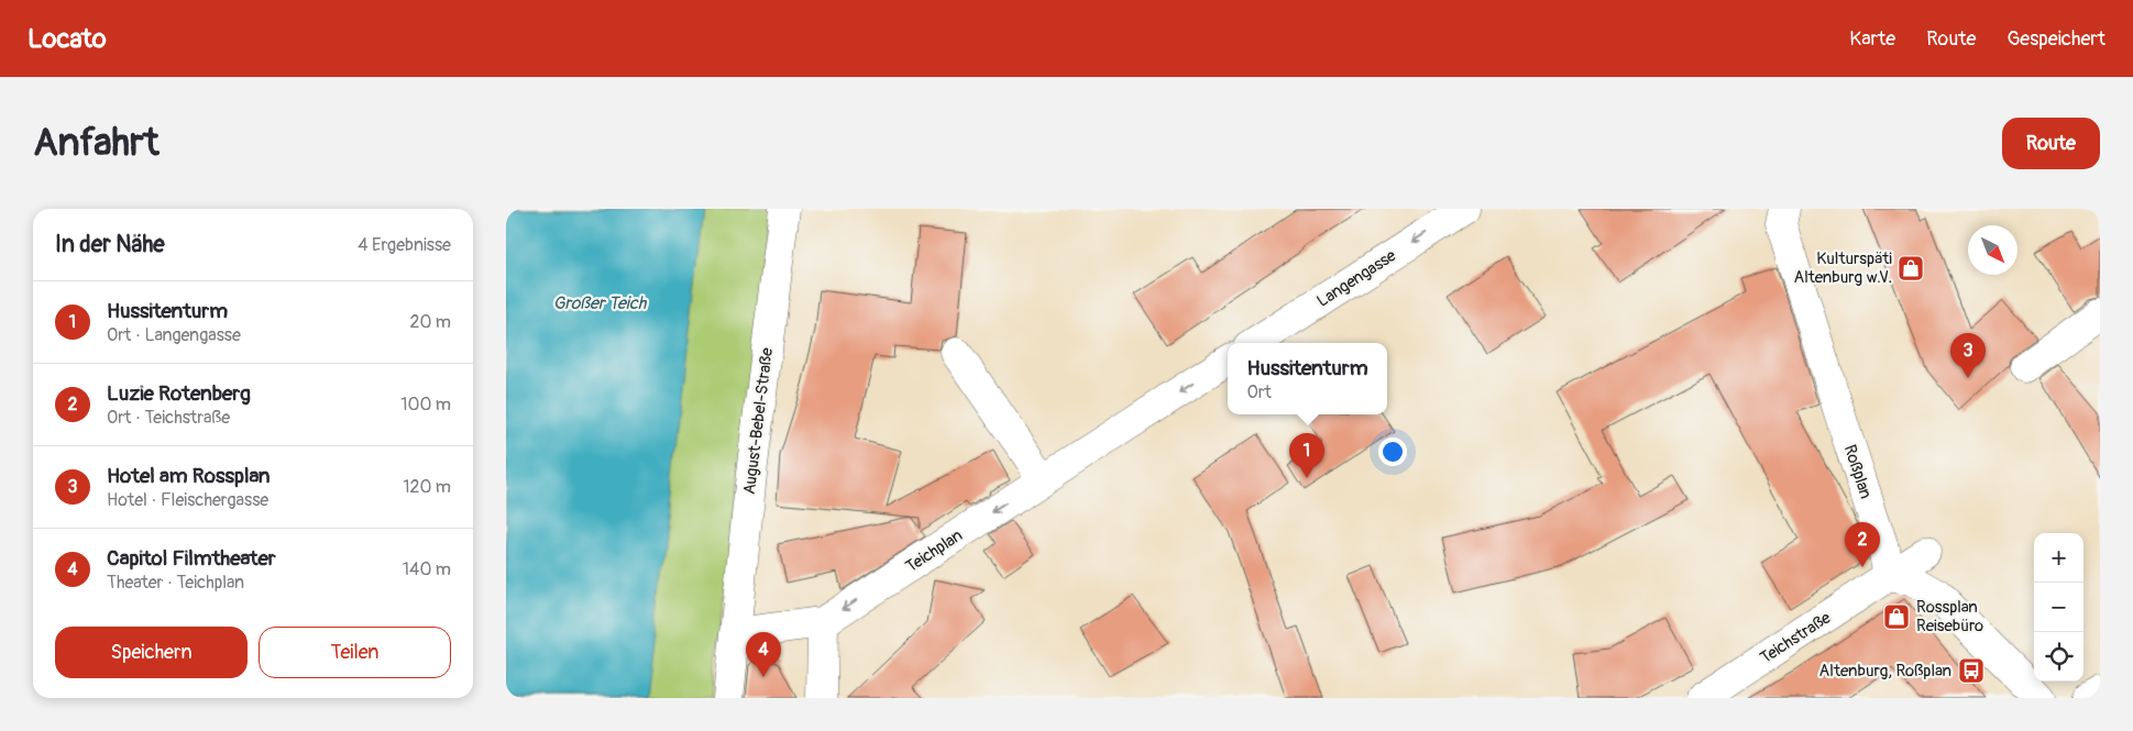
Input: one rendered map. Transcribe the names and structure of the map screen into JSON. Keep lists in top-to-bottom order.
{
  "streets": {
    "street": [
      "Langengasse",
      "August-Bebel-Straße",
      "Roßplan",
      "Teichplan",
      "Teichstraße"
    ]
  },
  "crossings": [
    ["August-Bebel-Straße", "Teichplan"],
    ["Roßplan", "Teichstraße"]
  ],
  "one_way": ["Langengasse", "Teichplan"],
  "water": ["Großer Teich"],
  "places": {
    "shop": ["Kulturspäti Altenburg w.V.", "Rossplan Reisebüro"],
    "bus stop": ["Altenburg, Roßplan"]
  },
  "north": "bottom right",
  "page": {
    "header": "Locato",
    "nav": ["Karte", "Route", "Gespeichert"],
    "buttons": [
      "Route",
      ["Speichern", "Teilen"]
    ],
    "title": "Anfahrt",
    "heading": ["In der Nähe", "4 Ergebnisse"],
    "list": [
      {
        "mark": "1",
        "name": "Hussitenturm",
        "note": "Ort · Langengasse",
        "value": "20 m"
      },
      {
        "mark": "2",
        "name": "Luzie Rotenberg",
        "note": "Ort · Teichstraße",
        "value": "100 m"
      },
      {
        "mark": "3",
        "name": "Hotel am Rossplan",
        "note": "Hotel · Fleischergasse",
        "value": "120 m"
      },
      {
        "mark": "4",
        "name": "Capitol Filmtheater",
        "note": "Theater · Teichplan",
        "value": "140 m"
      }
    ],
    "pins": [
      "3",
      "1",
      "2",
      "4"
    ],
    "popup": ["Hussitenturm", "Ort"],
    "map_buttons": ["+", "−"]
  }
}
